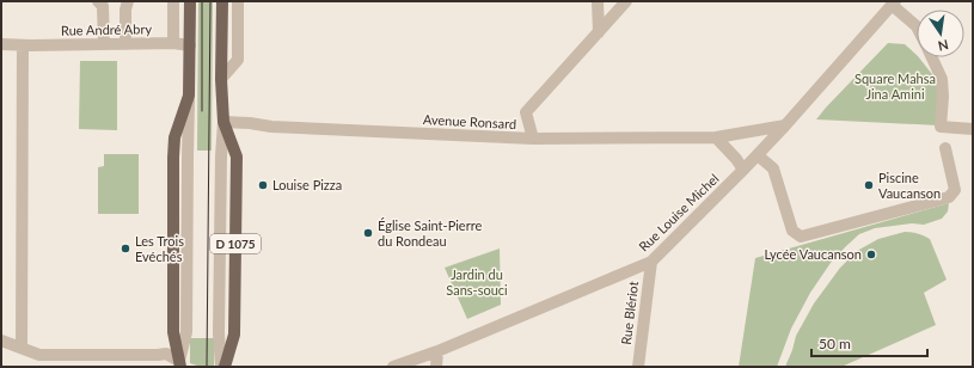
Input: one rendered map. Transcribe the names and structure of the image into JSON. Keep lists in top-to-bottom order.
{
  "streets": {
    "main road": ["D 1075"],
    "street": [
      "Rue André Abry",
      "Avenue Ronsard",
      "Rue Louise Michel",
      "Rue Blériot"
    ]
  },
  "crossings": [
    ["Avenue Ronsard", "Rue Louise Michel"],
    ["Avenue Ronsard", "D 1075"],
    ["Rue Louise Michel", "Rue Blériot"]
  ],
  "parks": ["Square Mahsa Jina Amini", "Jardin du Sans-souci"],
  "places": [
    "Louise Pizza",
    "Piscine Vaucanson",
    "Église Saint-Pierre du Rondeau",
    "Les Trois Evéchés",
    "Lycée Vaucanson"
  ],
  "scale_bar": "50 m",
  "north": "bottom"
}
